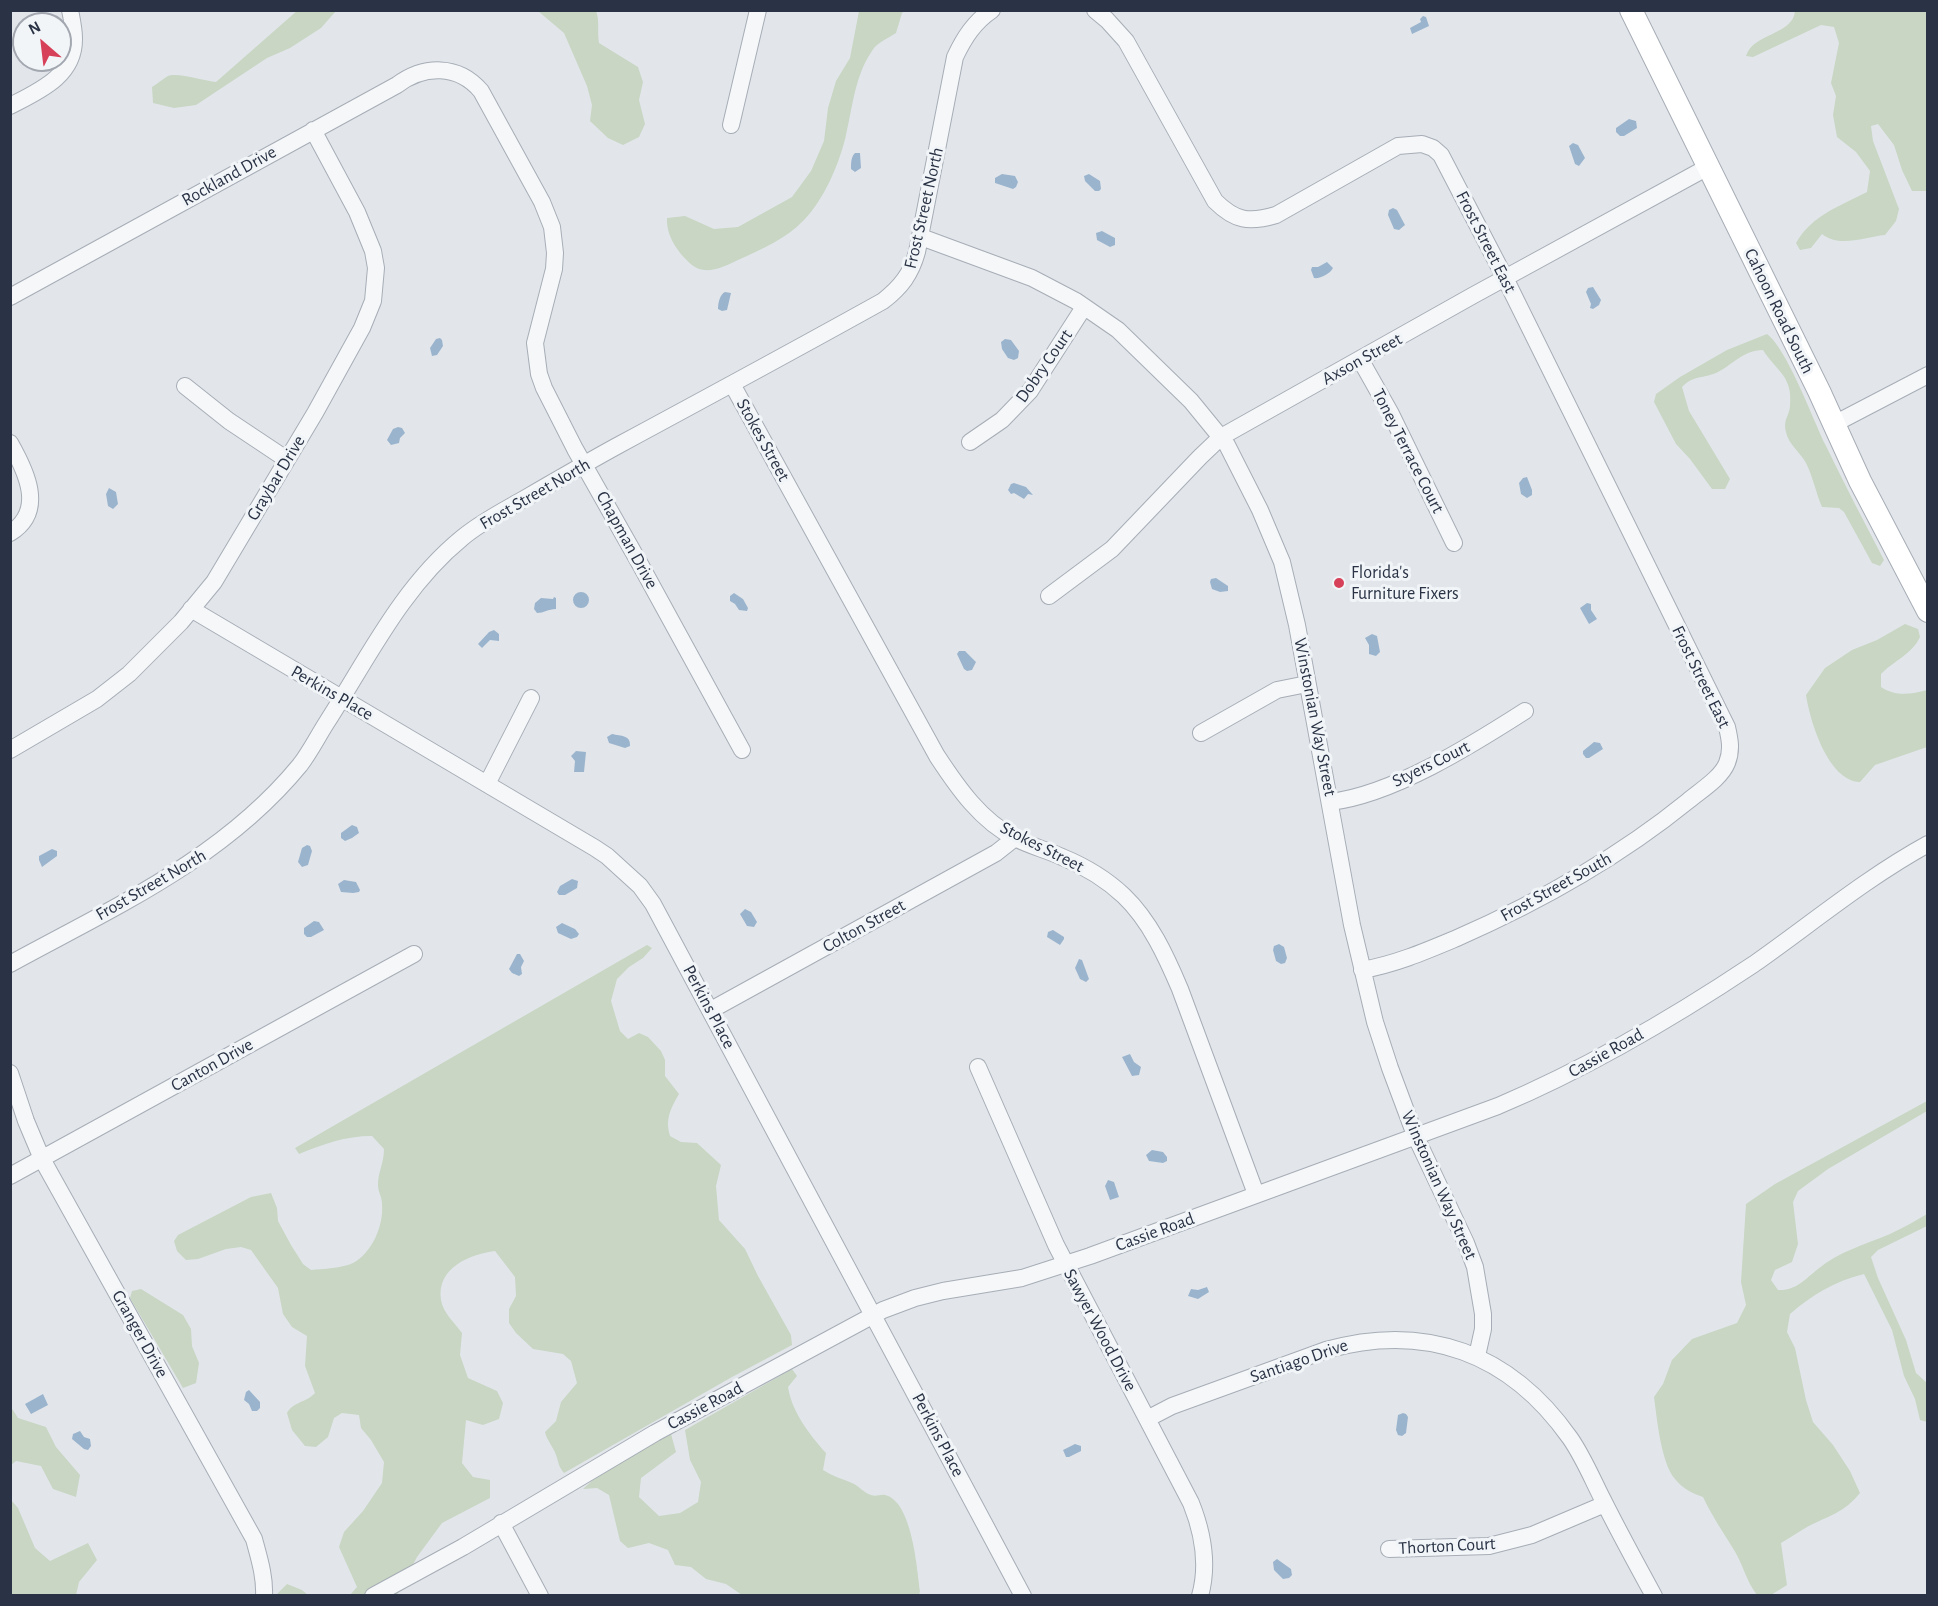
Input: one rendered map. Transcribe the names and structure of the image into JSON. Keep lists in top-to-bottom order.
{
  "streets": {
    "main road": ["Cahoon Road South"],
    "street": [
      "Rockland Drive",
      "Frost Street North",
      "Frost Street East",
      "Axson Street",
      "Dobry Court",
      "Stokes Street",
      "Toney Terrace Court",
      "Graybar Drive",
      "Chapman Drive",
      "Perkins Place",
      "Winstonian Way Street",
      "Styers Court",
      "Frost Street South",
      "Colton Street",
      "Cassie Road",
      "Canton Drive",
      "Sawyer Wood Drive",
      "Granger Drive",
      "Santiago Drive",
      "Thorton Court"
    ]
  },
  "crossings": [
    ["Rockland Drive", "Graybar Drive"],
    ["Rockland Drive", "Chapman Drive"],
    ["Frost Street North", "Stokes Street"],
    ["Frost Street North", "Chapman Drive"],
    ["Frost Street North", "Perkins Place"],
    ["Frost Street North", "Winstonian Way Street"],
    ["Frost Street East", "Axson Street"],
    ["Frost Street East", "Frost Street South"],
    ["Cahoon Road South", "Axson Street"],
    ["Axson Street", "Toney Terrace Court"],
    ["Axson Street", "Winstonian Way Street"],
    ["Dobry Court", "Winstonian Way Street"],
    ["Stokes Street", "Colton Street"],
    ["Stokes Street", "Cassie Road"],
    ["Graybar Drive", "Perkins Place"],
    ["Perkins Place", "Colton Street"],
    ["Perkins Place", "Cassie Road"],
    ["Winstonian Way Street", "Styers Court"],
    ["Winstonian Way Street", "Frost Street South"],
    ["Winstonian Way Street", "Cassie Road"],
    ["Winstonian Way Street", "Santiago Drive"],
    ["Cassie Road", "Sawyer Wood Drive"],
    ["Canton Drive", "Granger Drive"],
    ["Sawyer Wood Drive", "Santiago Drive"],
    ["Santiago Drive", "Thorton Court"]
  ],
  "places": ["Florida's Furniture Fixers"],
  "north": "top left"
}
